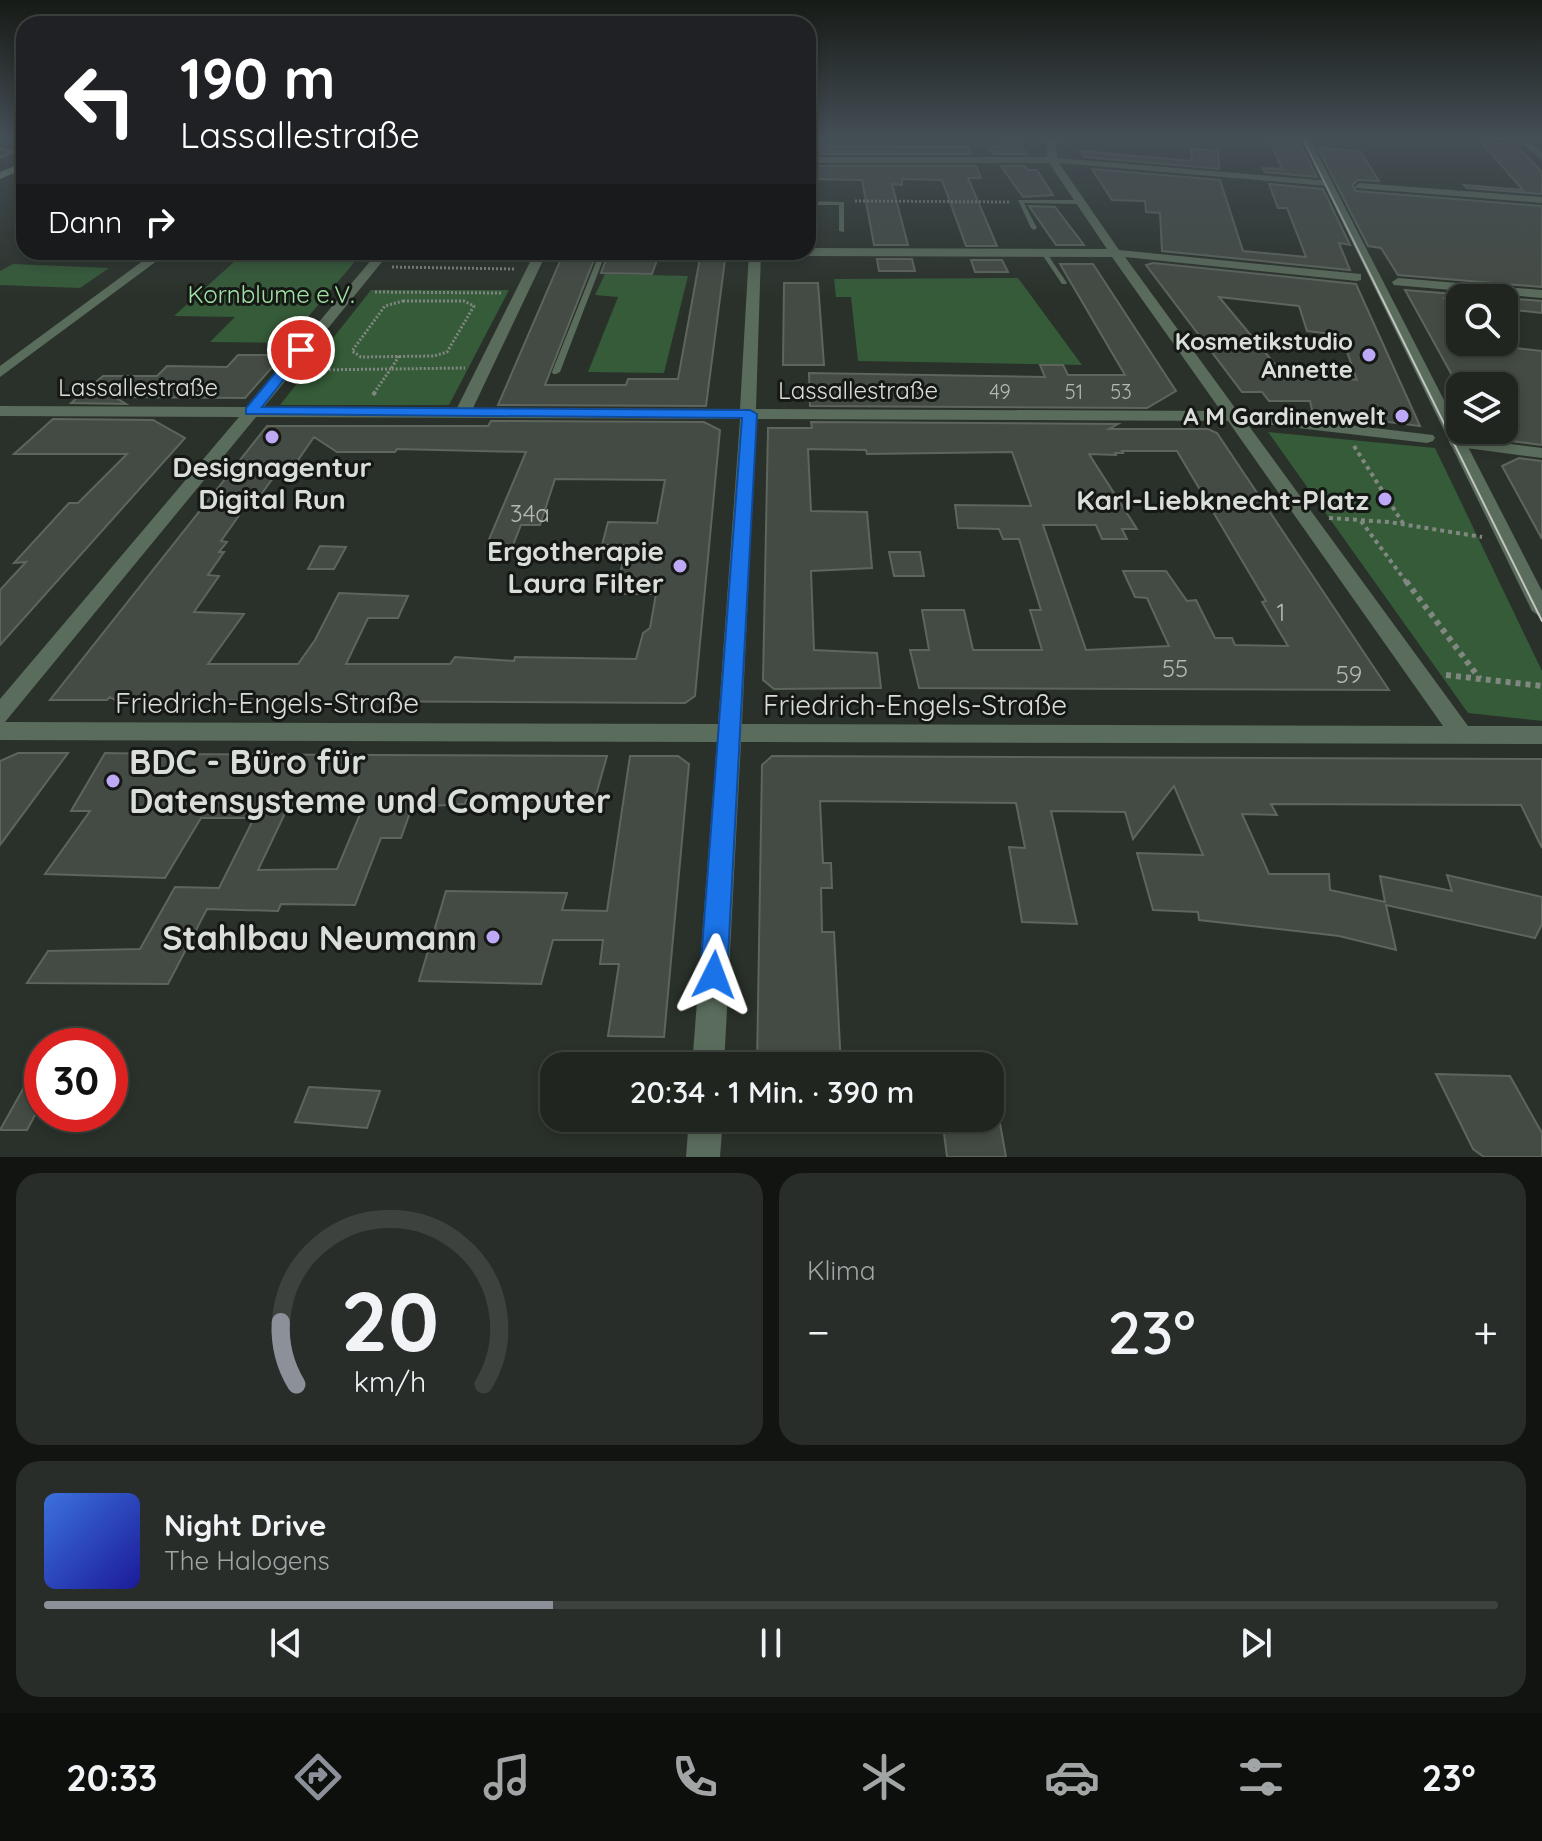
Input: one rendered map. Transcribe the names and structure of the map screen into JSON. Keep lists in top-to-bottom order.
{
  "streets": {
    "street": ["Lassallestraße", "Friedrich-Engels-Straße"]
  },
  "parks": ["Kornblume e.V."],
  "places": [
    "Kosmetikstudio Annette",
    "A M Gardinenwelt",
    "Designagentur Digital Run",
    "Karl-Liebknecht-Platz",
    "Ergotherapie Laura Filter",
    "BDC - Büro für Datensysteme und Computer",
    "Stahlbau Neumann"
  ],
  "house_numbers": [
    "49",
    "51",
    "53",
    "34a",
    "1",
    "55",
    "59"
  ],
  "page": {
    "turn": ["190 m", "Lassallestraße"],
    "then": "Dann",
    "limit": "30",
    "trip": "20:34 · 1 Min. · 390 m",
    "tile": "Klima",
    "heat": ["−", "23°", "+"],
    "song": ["Night Drive", "The Halogens"],
    "tabs": ["20:33", "23°"],
    "gauge": ["20", "km/h"]
  }
}
